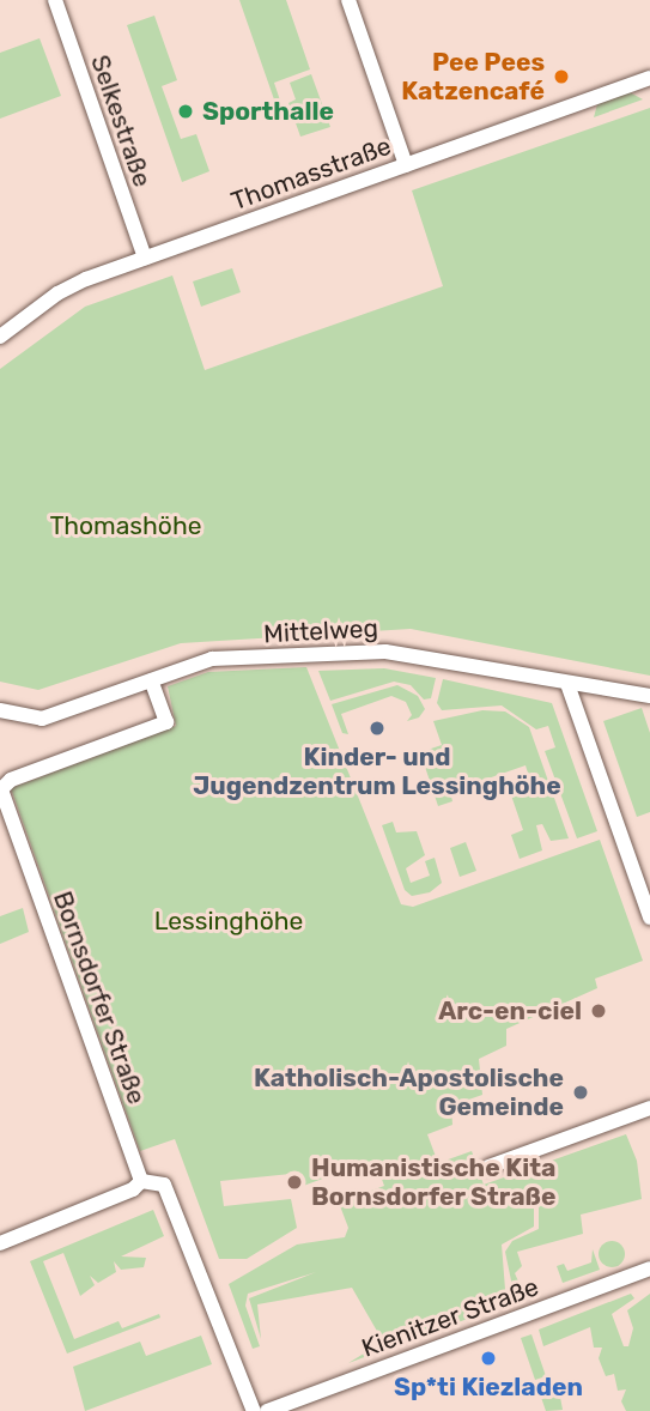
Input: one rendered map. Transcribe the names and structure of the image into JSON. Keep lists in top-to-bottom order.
{
  "streets": {
    "street": [
      "Selkestraße",
      "Thomasstraße",
      "Mittelweg",
      "Bornsdorfer Straße",
      "Kienitzer Straße"
    ]
  },
  "crossings": [
    ["Selkestraße", "Thomasstraße"],
    ["Mittelweg", "Bornsdorfer Straße"]
  ],
  "parks": ["Thomashöhe", "Lessinghöhe"],
  "places": [
    "Pee Pees Katzencafé",
    "Sporthalle",
    "Kinder- und Jugendzentrum Lessinghöhe",
    "Arc-en-ciel",
    "Katholisch-Apostolische Gemeinde",
    "Humanistische Kita Bornsdorfer Straße",
    "Sp*ti Kiezladen"
  ]
}
